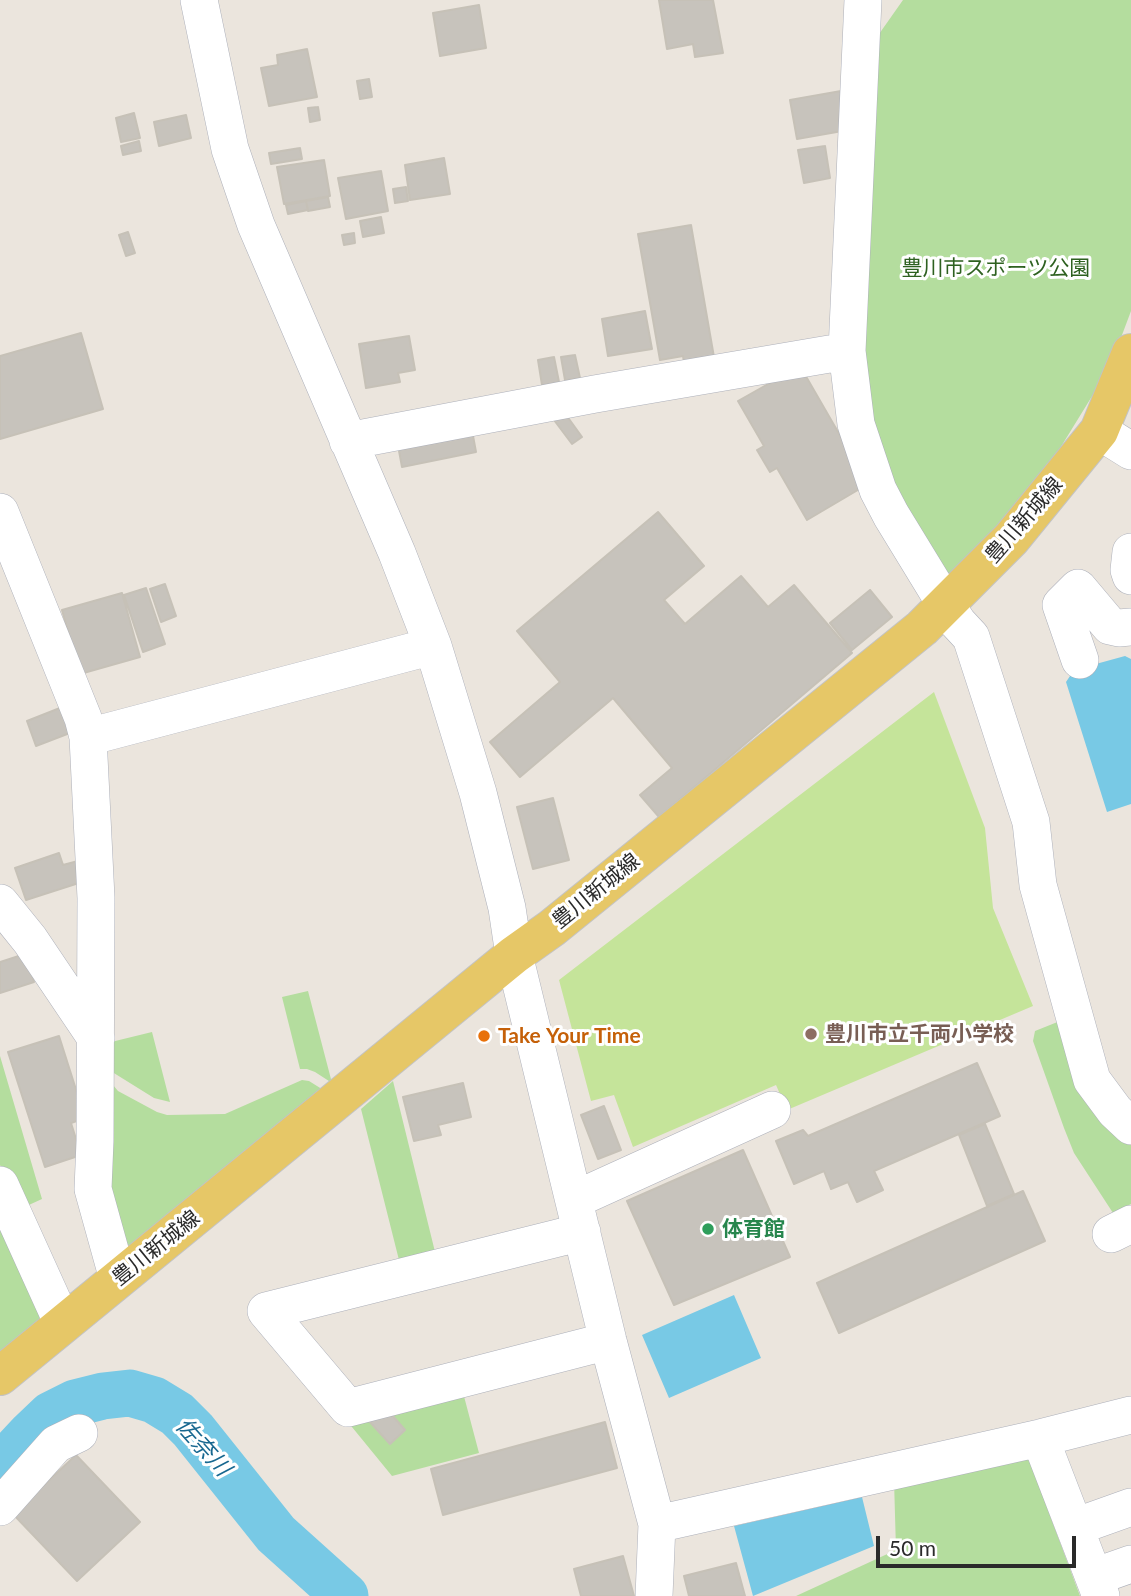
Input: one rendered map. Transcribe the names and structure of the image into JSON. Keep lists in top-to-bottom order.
{
  "streets": {
    "main road": ["豊川新城線"]
  },
  "water": ["佐奈川"],
  "parks": ["豊川市スポーツ公園"],
  "places": ["豊川市立千両小学校", "Take Your Time", "体育館"],
  "scale_bar": "50 m"
}
